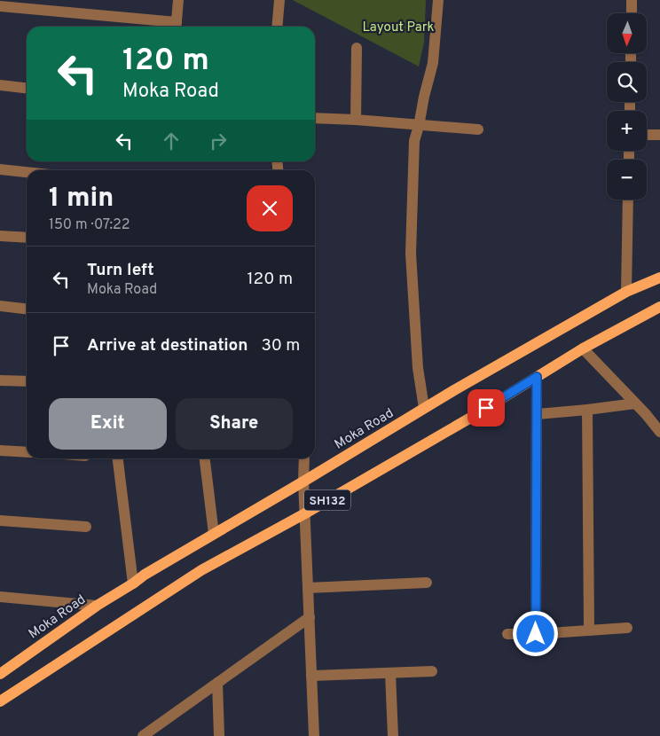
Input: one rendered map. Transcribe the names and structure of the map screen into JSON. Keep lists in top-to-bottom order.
{
  "streets": {
    "main road": ["Moka Road", "SH132"]
  },
  "parks": ["Layout Park"],
  "north": "bottom",
  "page": {
    "map_buttons": ["+", "−"],
    "turn": ["120 m", "Moka Road"],
    "heading": ["1 min", "150 m · 07:22"],
    "list": [
      {
        "name": "Turn left",
        "note": "Moka Road",
        "value": "120 m"
      },
      {
        "name": "Arrive at destination",
        "value": "30 m"
      }
    ],
    "buttons": ["Exit", "Share"]
  }
}
